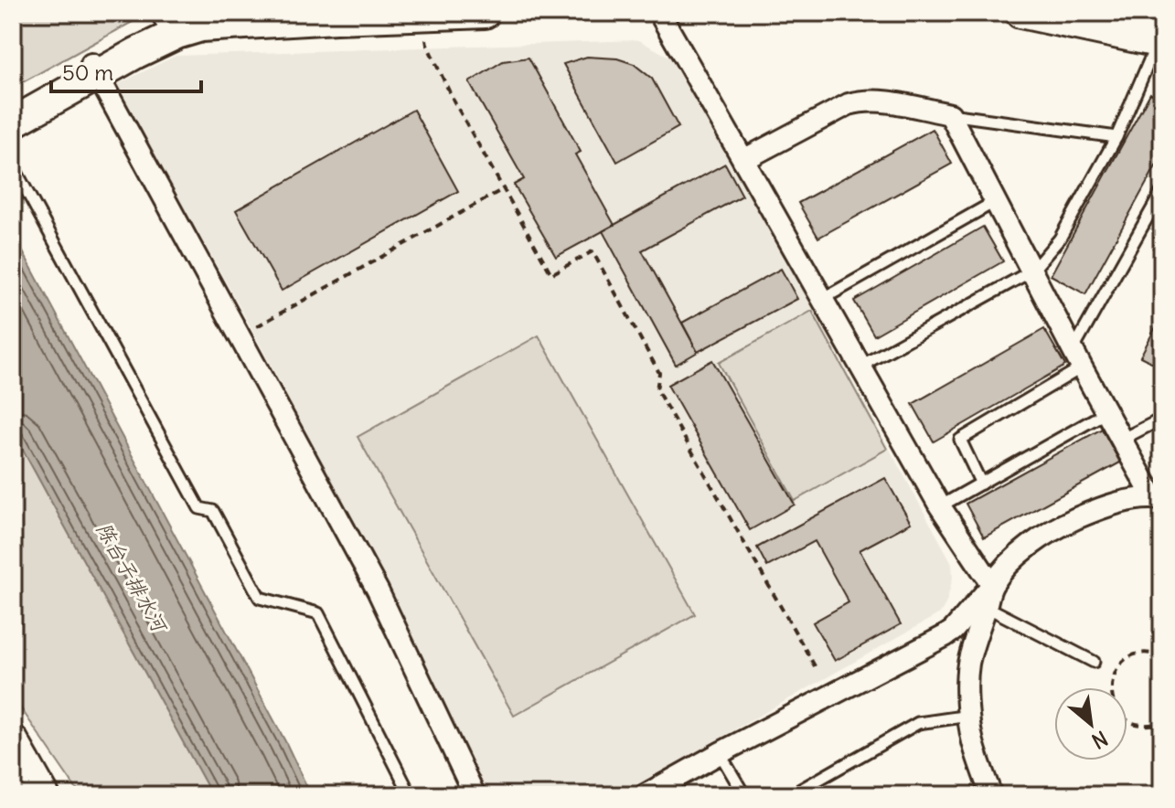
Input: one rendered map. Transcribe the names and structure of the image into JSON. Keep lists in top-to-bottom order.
{
  "water": ["陈台子排水河"],
  "scale_bar": "50 m",
  "north": "bottom right"
}
